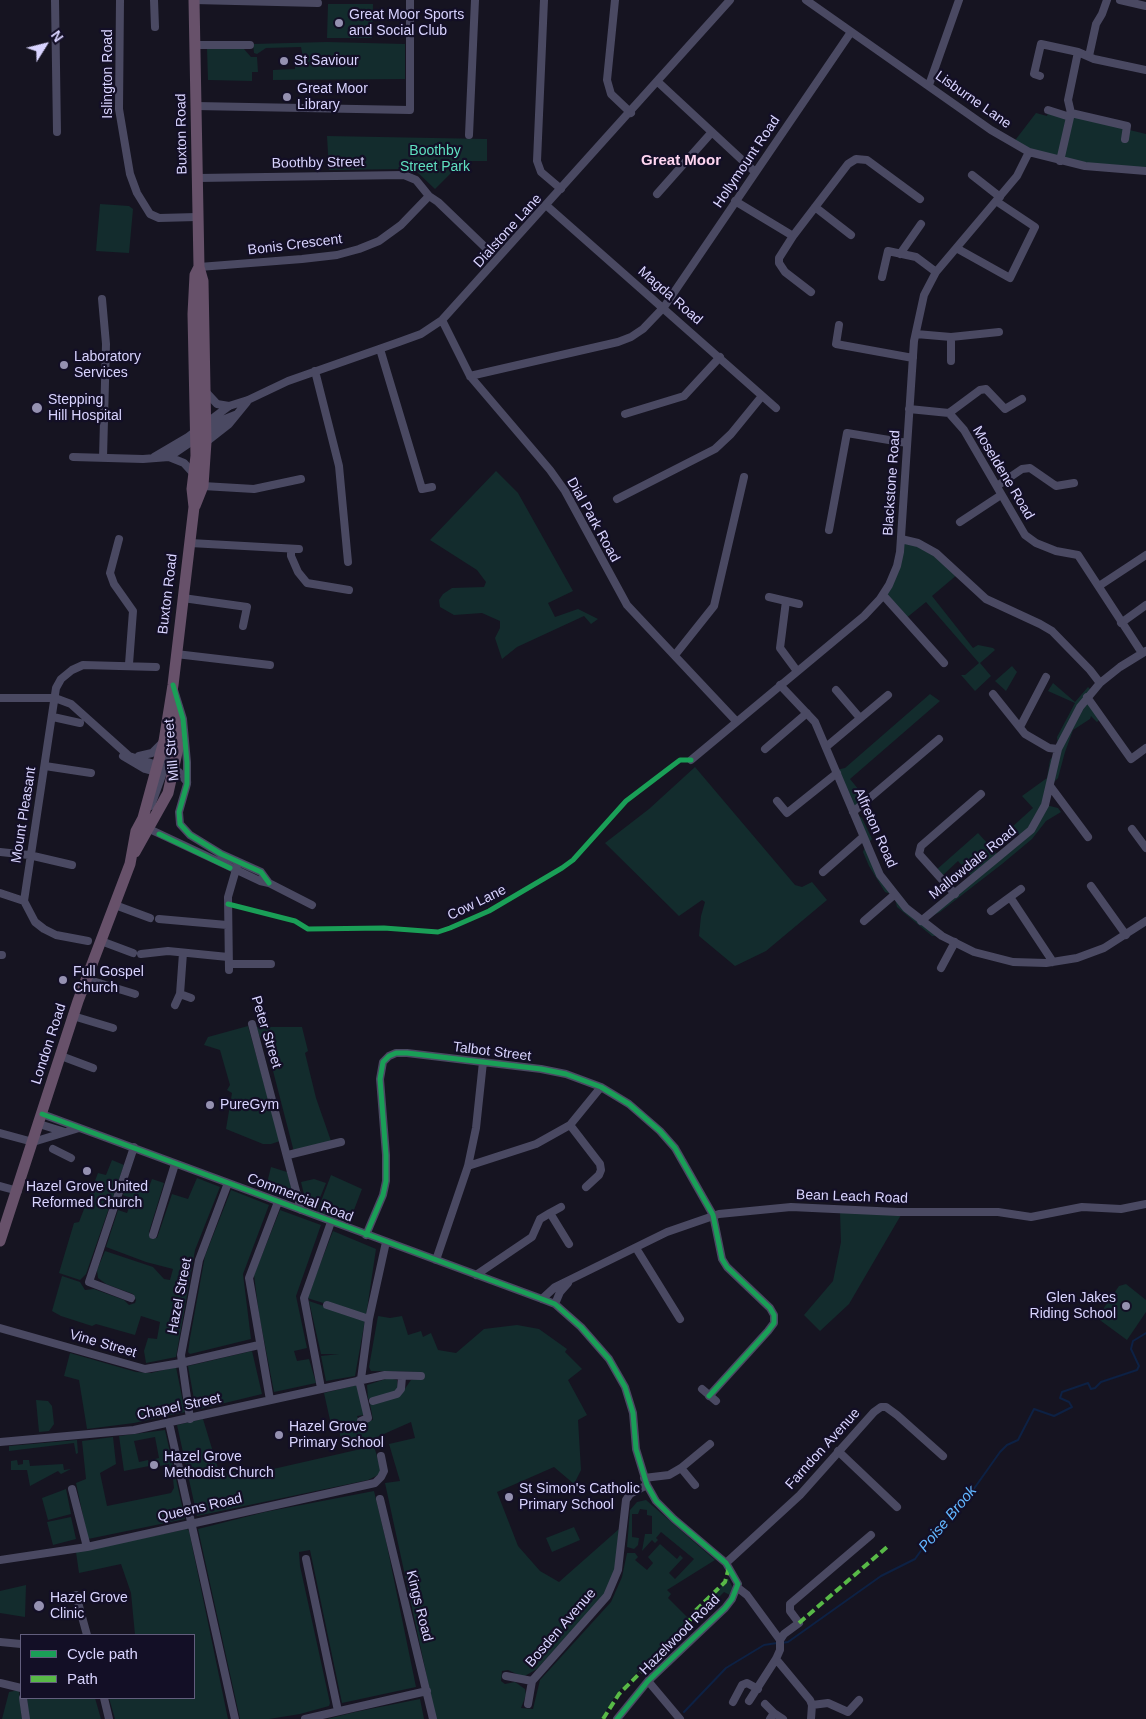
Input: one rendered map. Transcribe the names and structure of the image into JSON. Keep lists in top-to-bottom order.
{
  "streets": {
    "highway": ["Buxton Road", "London Road"],
    "street": [
      "Islington Road",
      "Lisburne Lane",
      "Hollymount Road",
      "Boothby Street",
      "Dialstone Lane",
      "Bonis Crescent",
      "Magda Road",
      "Moseldene Road",
      "Blackstone Road",
      "Dial Park Road",
      "Mill Street",
      "Mount Pleasant",
      "Alfreton Road",
      "Mallowdale Road",
      "Peter Street",
      "Talbot Street",
      "Bean Leach Road",
      "Commercial Road",
      "Hazel Street",
      "Vine Street",
      "Chapel Street",
      "Farndon Avenue",
      "Queens Road",
      "Kings Road",
      "Bosden Avenue",
      "Hazelwood Road"
    ],
    "cycle path": ["Cow Lane"]
  },
  "crossings": [
    ["Islington Road", "Buxton Road"],
    ["Lisburne Lane", "Hollymount Road"],
    ["Lisburne Lane", "Blackstone Road"],
    ["Buxton Road", "Boothby Street"],
    ["Buxton Road", "Dialstone Lane"],
    ["Buxton Road", "Bonis Crescent"],
    ["Buxton Road", "Mill Street"],
    ["Buxton Road", "London Road"],
    ["Hollymount Road", "Magda Road"],
    ["Hollymount Road", "Dial Park Road"],
    ["Boothby Street", "Bonis Crescent"],
    ["Dialstone Lane", "Magda Road"],
    ["Dialstone Lane", "Dial Park Road"],
    ["Moseldene Road", "Mallowdale Road"],
    ["Blackstone Road", "Dial Park Road"],
    ["Blackstone Road", "Alfreton Road"],
    ["Mill Street", "London Road"],
    ["Alfreton Road", "Mallowdale Road"],
    ["Peter Street", "Commercial Road"],
    ["London Road", "Commercial Road"],
    ["Talbot Street", "Bean Leach Road"],
    ["Talbot Street", "Commercial Road"],
    ["Bean Leach Road", "Commercial Road"],
    ["Commercial Road", "Hazel Street"],
    ["Commercial Road", "Farndon Avenue"],
    ["Commercial Road", "Bosden Avenue"],
    ["Hazel Street", "Vine Street"],
    ["Hazel Street", "Chapel Street"]
  ],
  "districts": ["Great Moor"],
  "water": ["Poise Brook"],
  "parks": ["Boothby Street Park"],
  "places": [
    "Great Moor Sports and Social Club",
    "St Saviour",
    "Great Moor Library",
    "Laboratory Services",
    "Stepping Hill Hospital",
    "Full Gospel Church",
    "PureGym",
    "Hazel Grove United Reformed Church",
    "Glen Jakes Riding School",
    "Hazel Grove Primary School",
    "Hazel Grove Methodist Church",
    "St Simon's Catholic Primary School",
    "Hazel Grove Clinic"
  ],
  "legend": ["Cycle path", "Path"],
  "north": "top right"
}
